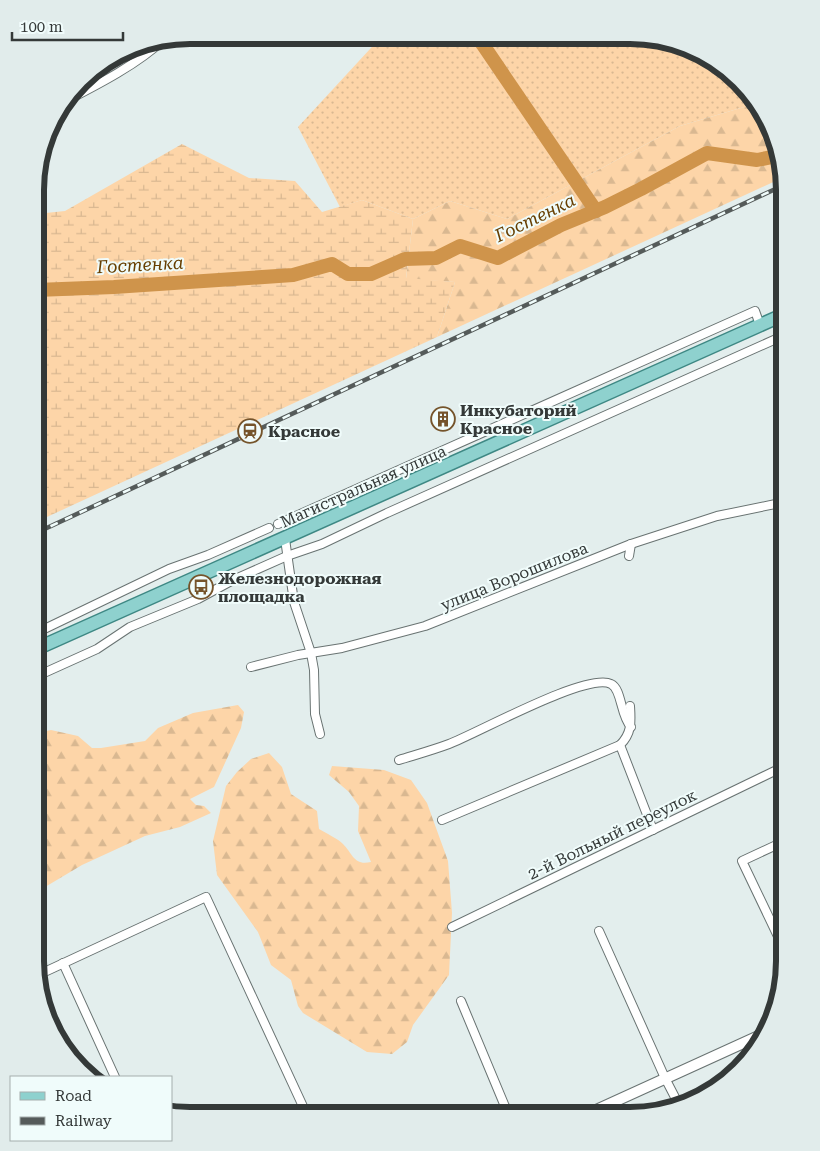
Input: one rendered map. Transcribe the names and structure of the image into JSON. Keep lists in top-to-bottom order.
{
  "streets": {
    "main road": ["Магистральная улица"],
    "street": ["улица Ворошилова", "2-й Вольный переулок"]
  },
  "water": ["Гостенка"],
  "places": {
    "building": ["Инкубаторий Красное"],
    "station": ["Красное"],
    "bus stop": ["Железнодорожная площадка"]
  },
  "legend": ["Road", "Railway"],
  "scale_bar": "100 m"
}
